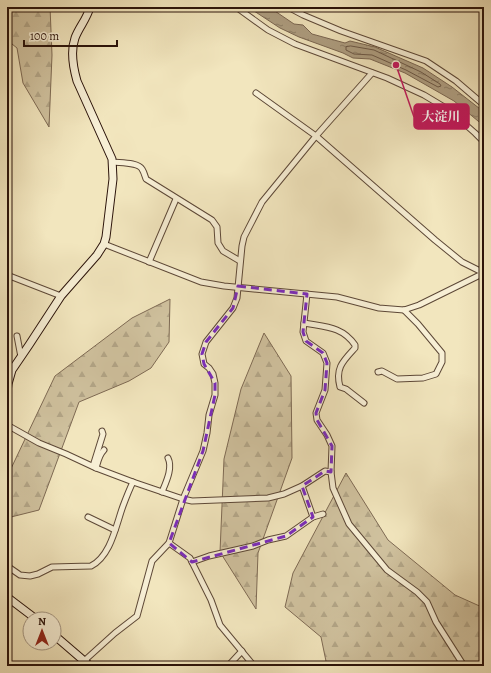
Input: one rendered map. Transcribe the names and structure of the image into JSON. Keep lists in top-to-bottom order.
{
  "places": ["大淀川"],
  "scale_bar": "100 m",
  "north": "top"
}
